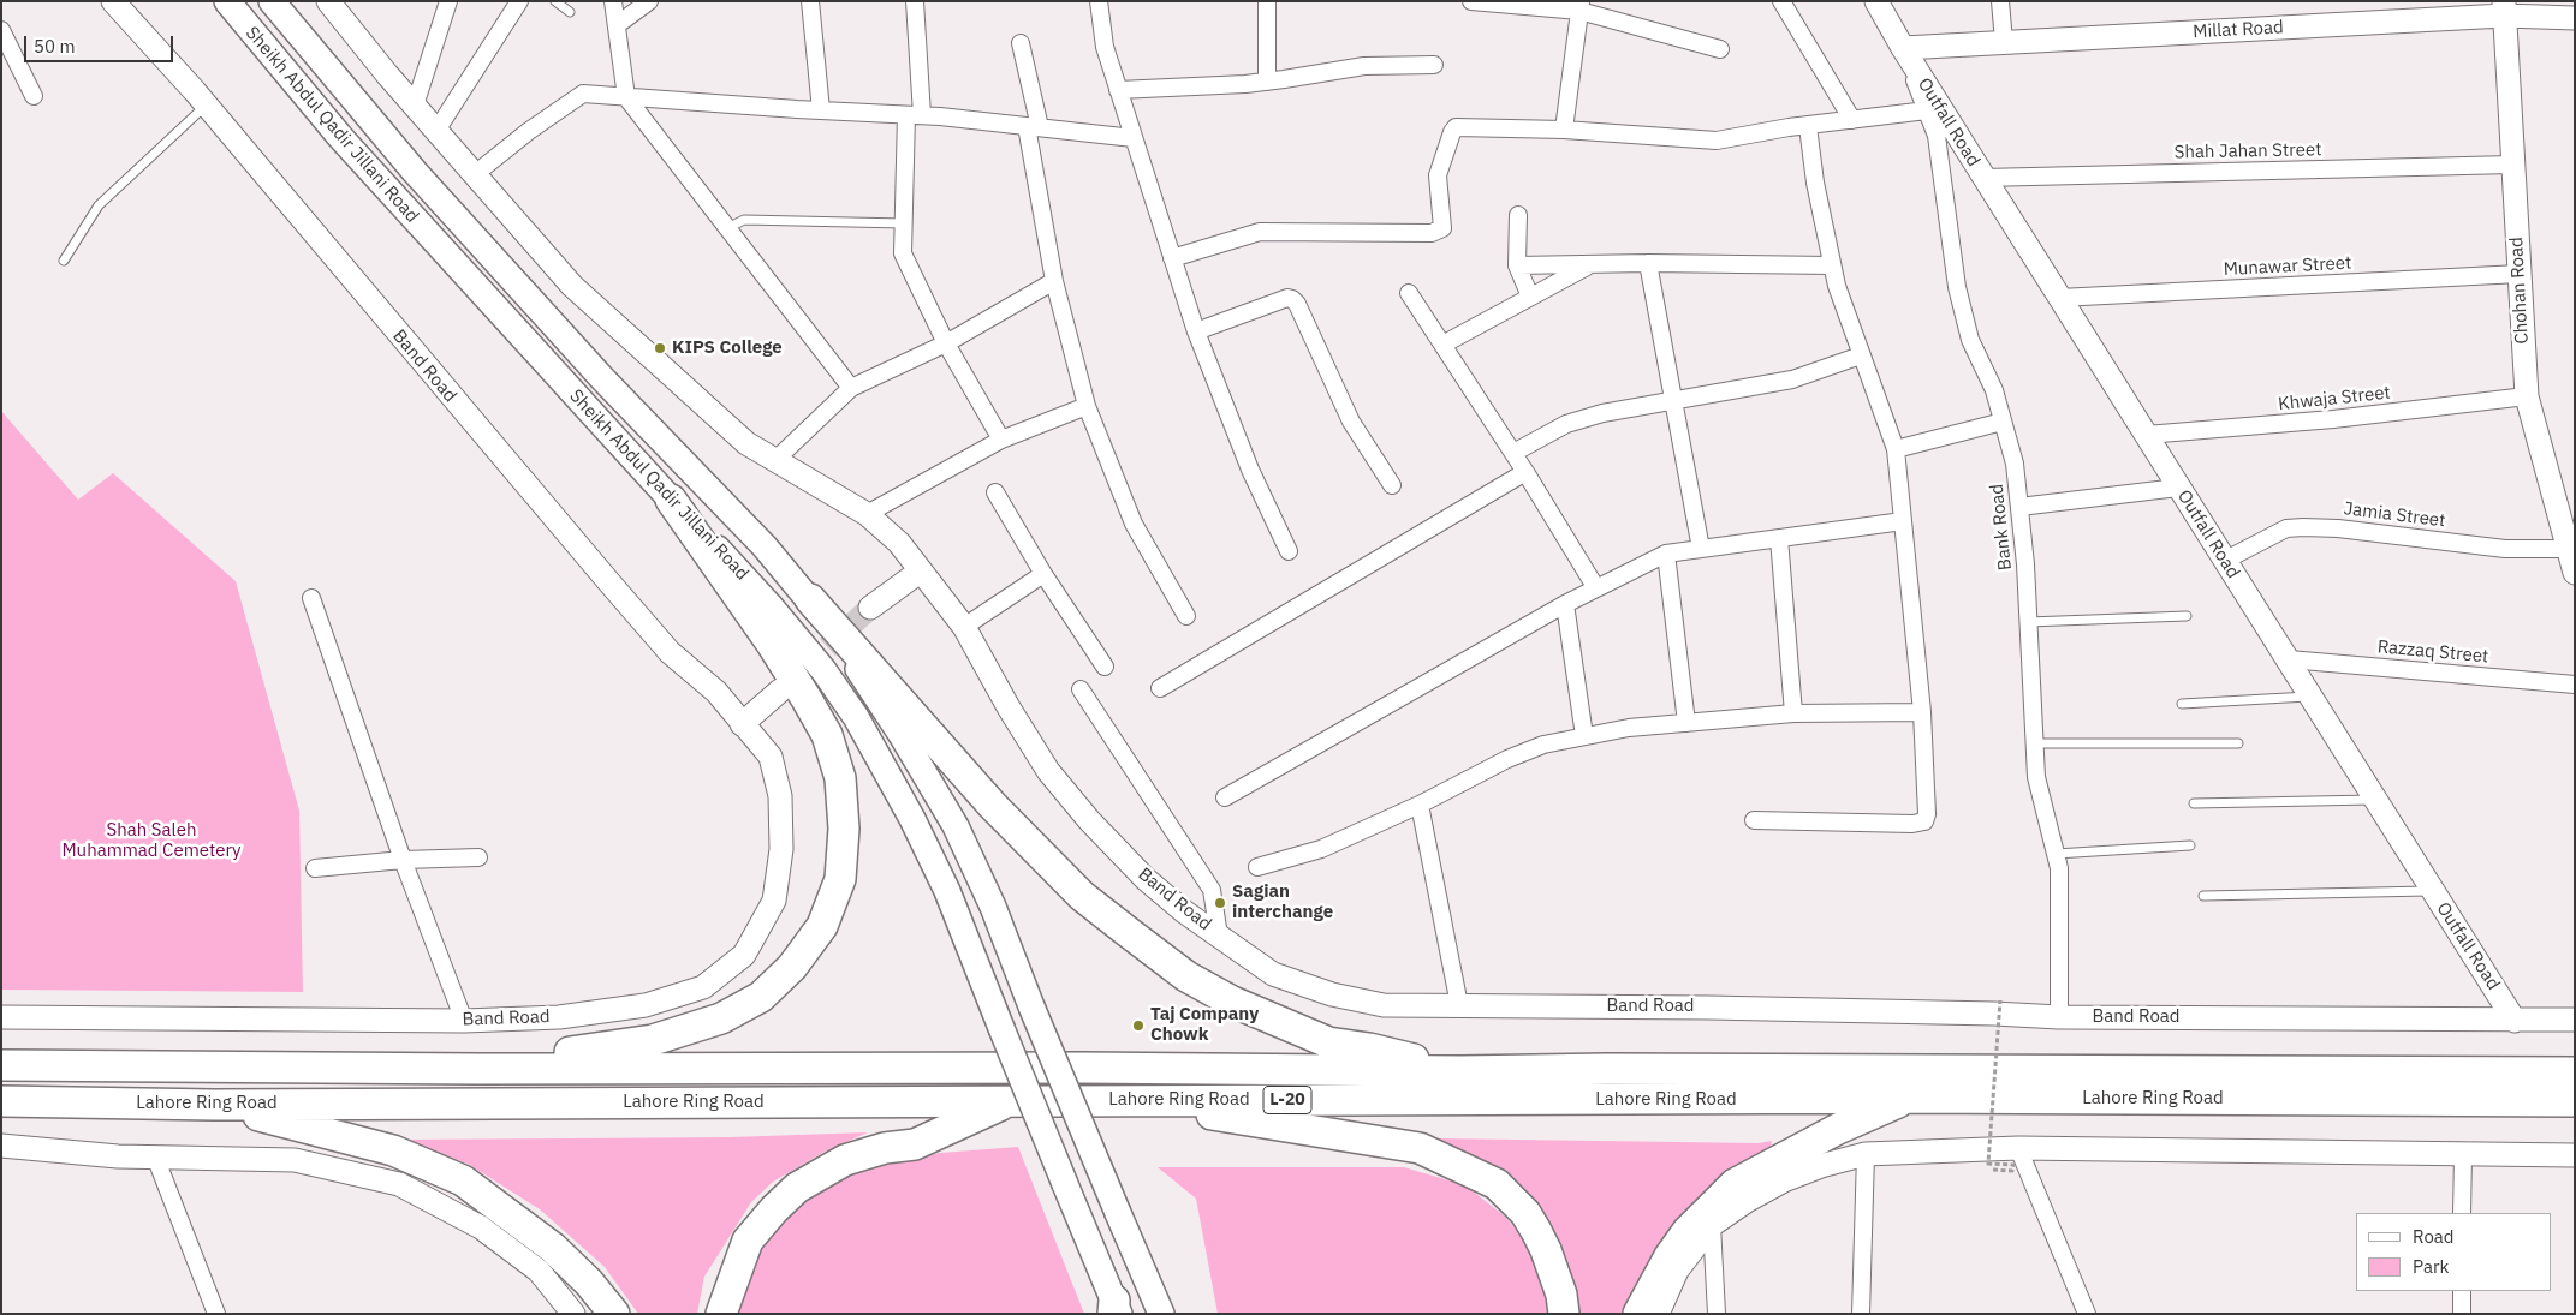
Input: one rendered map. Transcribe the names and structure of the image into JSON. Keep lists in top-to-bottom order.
{
  "streets": {
    "highway": ["Lahore Ring Road", "L-20"],
    "main road": [
      "Millat Road",
      "Outfall Road",
      "Sheikh Abdul Qadir Jillani Road",
      "Chohan Road",
      "Band Road"
    ],
    "street": [
      "Shah Jahan Street",
      "Munawar Street",
      "Khwaja Street",
      "Jamia Street",
      "Bank Road",
      "Razzaq Street"
    ]
  },
  "crossings": [
    ["Millat Road", "Outfall Road"],
    ["Millat Road", "Chohan Road"],
    ["Millat Road", "Bank Road"],
    ["Outfall Road", "Shah Jahan Street"],
    ["Outfall Road", "Munawar Street"],
    ["Outfall Road", "Band Road"],
    ["Outfall Road", "Khwaja Street"],
    ["Outfall Road", "Jamia Street"],
    ["Outfall Road", "Bank Road"],
    ["Outfall Road", "Razzaq Street"],
    ["Shah Jahan Street", "Chohan Road"],
    ["Munawar Street", "Chohan Road"],
    ["Chohan Road", "Khwaja Street"],
    ["Chohan Road", "Jamia Street"],
    ["Band Road", "Bank Road"]
  ],
  "parks": ["Shah Saleh Muhammad Cemetery"],
  "places": ["KIPS College", "Sagian interchange", "Taj Company Chowk"],
  "legend": ["Road", "Park"],
  "scale_bar": "50 m"
}
